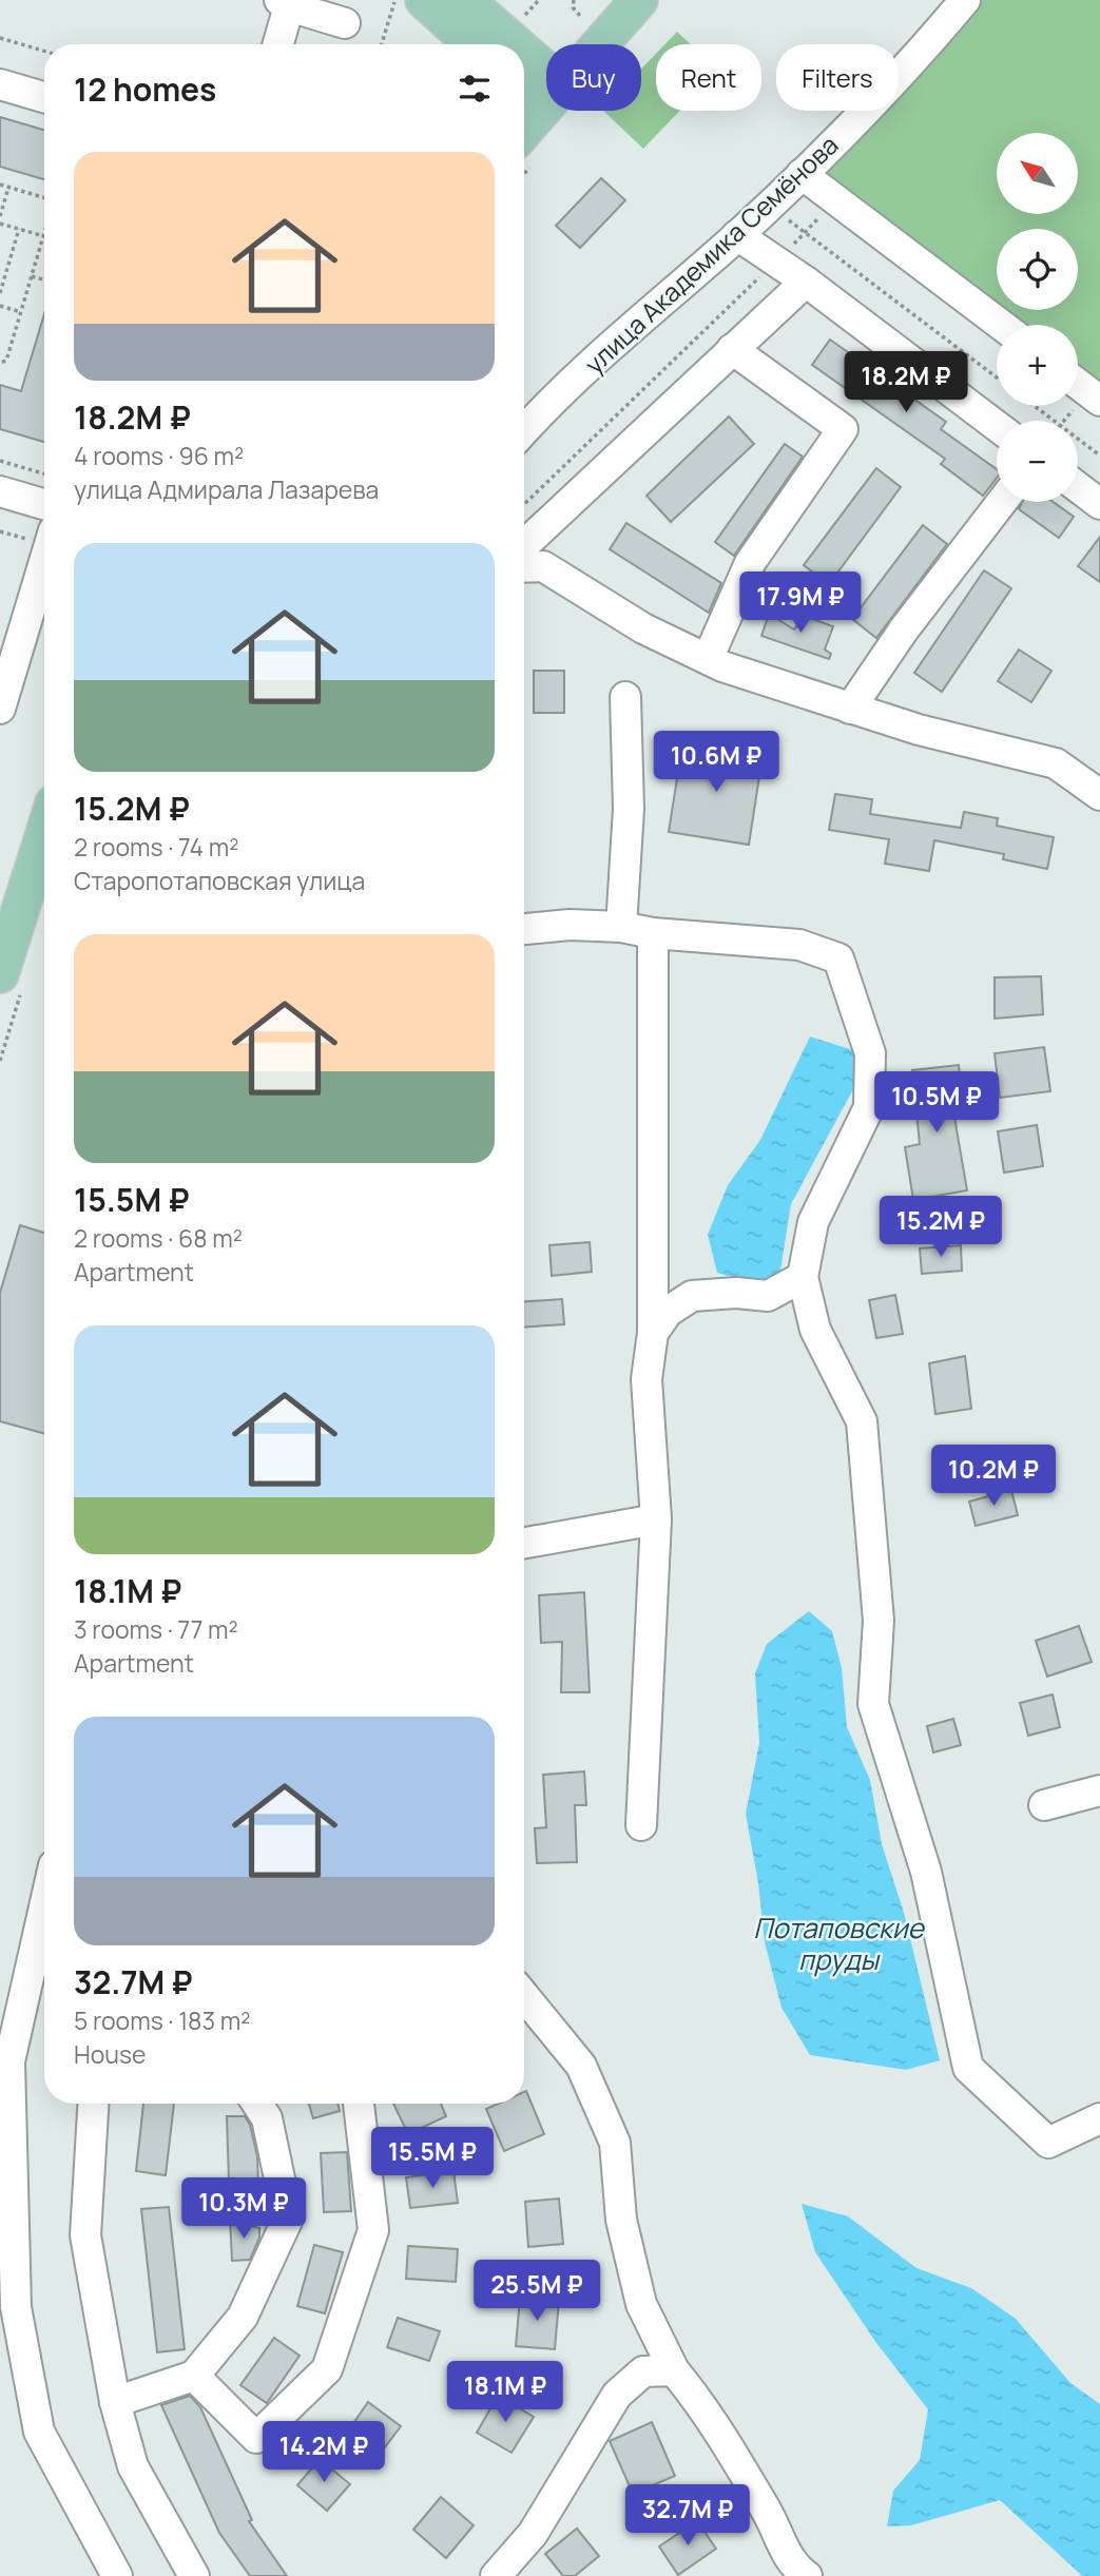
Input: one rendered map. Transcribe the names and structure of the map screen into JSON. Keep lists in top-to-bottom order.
{
  "streets": {
    "street": ["улица Академика Семёнова"]
  },
  "water": ["Потаповские пруды"],
  "north": "top left",
  "page": {
    "chip": ["Buy", "Rent", "Filters"],
    "heading": "12 homes",
    "map_buttons": ["+", "−"],
    "list": [
      {
        "name": "18.2M ₽",
        "note": "4 rooms · 96 m² · улица Адмирала Лазарева"
      },
      {
        "name": "15.2M ₽",
        "note": "2 rooms · 74 m² · Старопотаповская улица"
      },
      {
        "name": "15.5M ₽",
        "note": "2 rooms · 68 m² · Apartment"
      },
      {
        "name": "18.1M ₽",
        "note": "3 rooms · 77 m² · Apartment"
      },
      {
        "name": "32.7M ₽",
        "note": "5 rooms · 183 m² · House"
      }
    ],
    "price": [
      "18.2M ₽",
      "17.9M ₽",
      "10.6M ₽",
      "10.5M ₽",
      "15.2M ₽",
      "10.2M ₽",
      "15.5M ₽",
      "10.3M ₽",
      "25.5M ₽",
      "18.1M ₽",
      "14.2M ₽",
      "32.7M ₽"
    ]
  }
}
